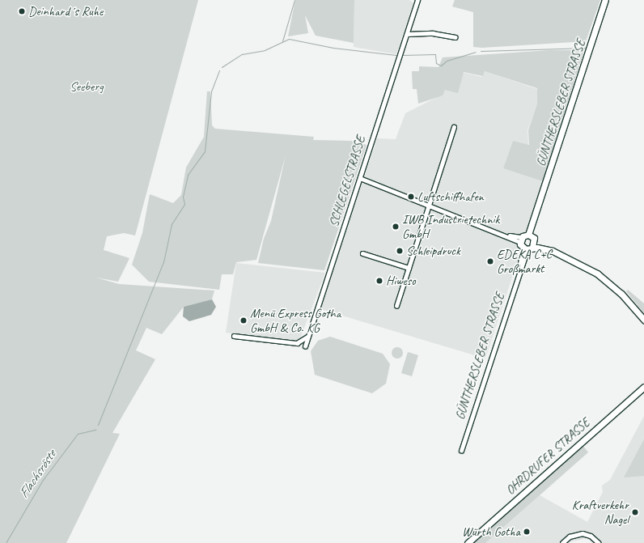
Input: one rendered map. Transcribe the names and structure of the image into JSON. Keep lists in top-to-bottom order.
{
  "streets": {
    "main road": ["GÜNTHERSLEBER STRASSE", "OHRDRUFER STRASSE"],
    "street": ["SCHLEGELSTRASSE"]
  },
  "water": ["Flachsröste"],
  "parks": ["Seeberg"],
  "places": [
    "Deinhard´s Ruhe",
    "Luftschiffhafen",
    "IWB Industrietechnik GmbH",
    "Schleipdruck",
    "EDEKA C+C Großmarkt",
    "Hiweso",
    "Menü Express Gotha GmbH & Co. KG",
    "Kraftverkehr Nagel",
    "Würth Gotha"
  ]
}
